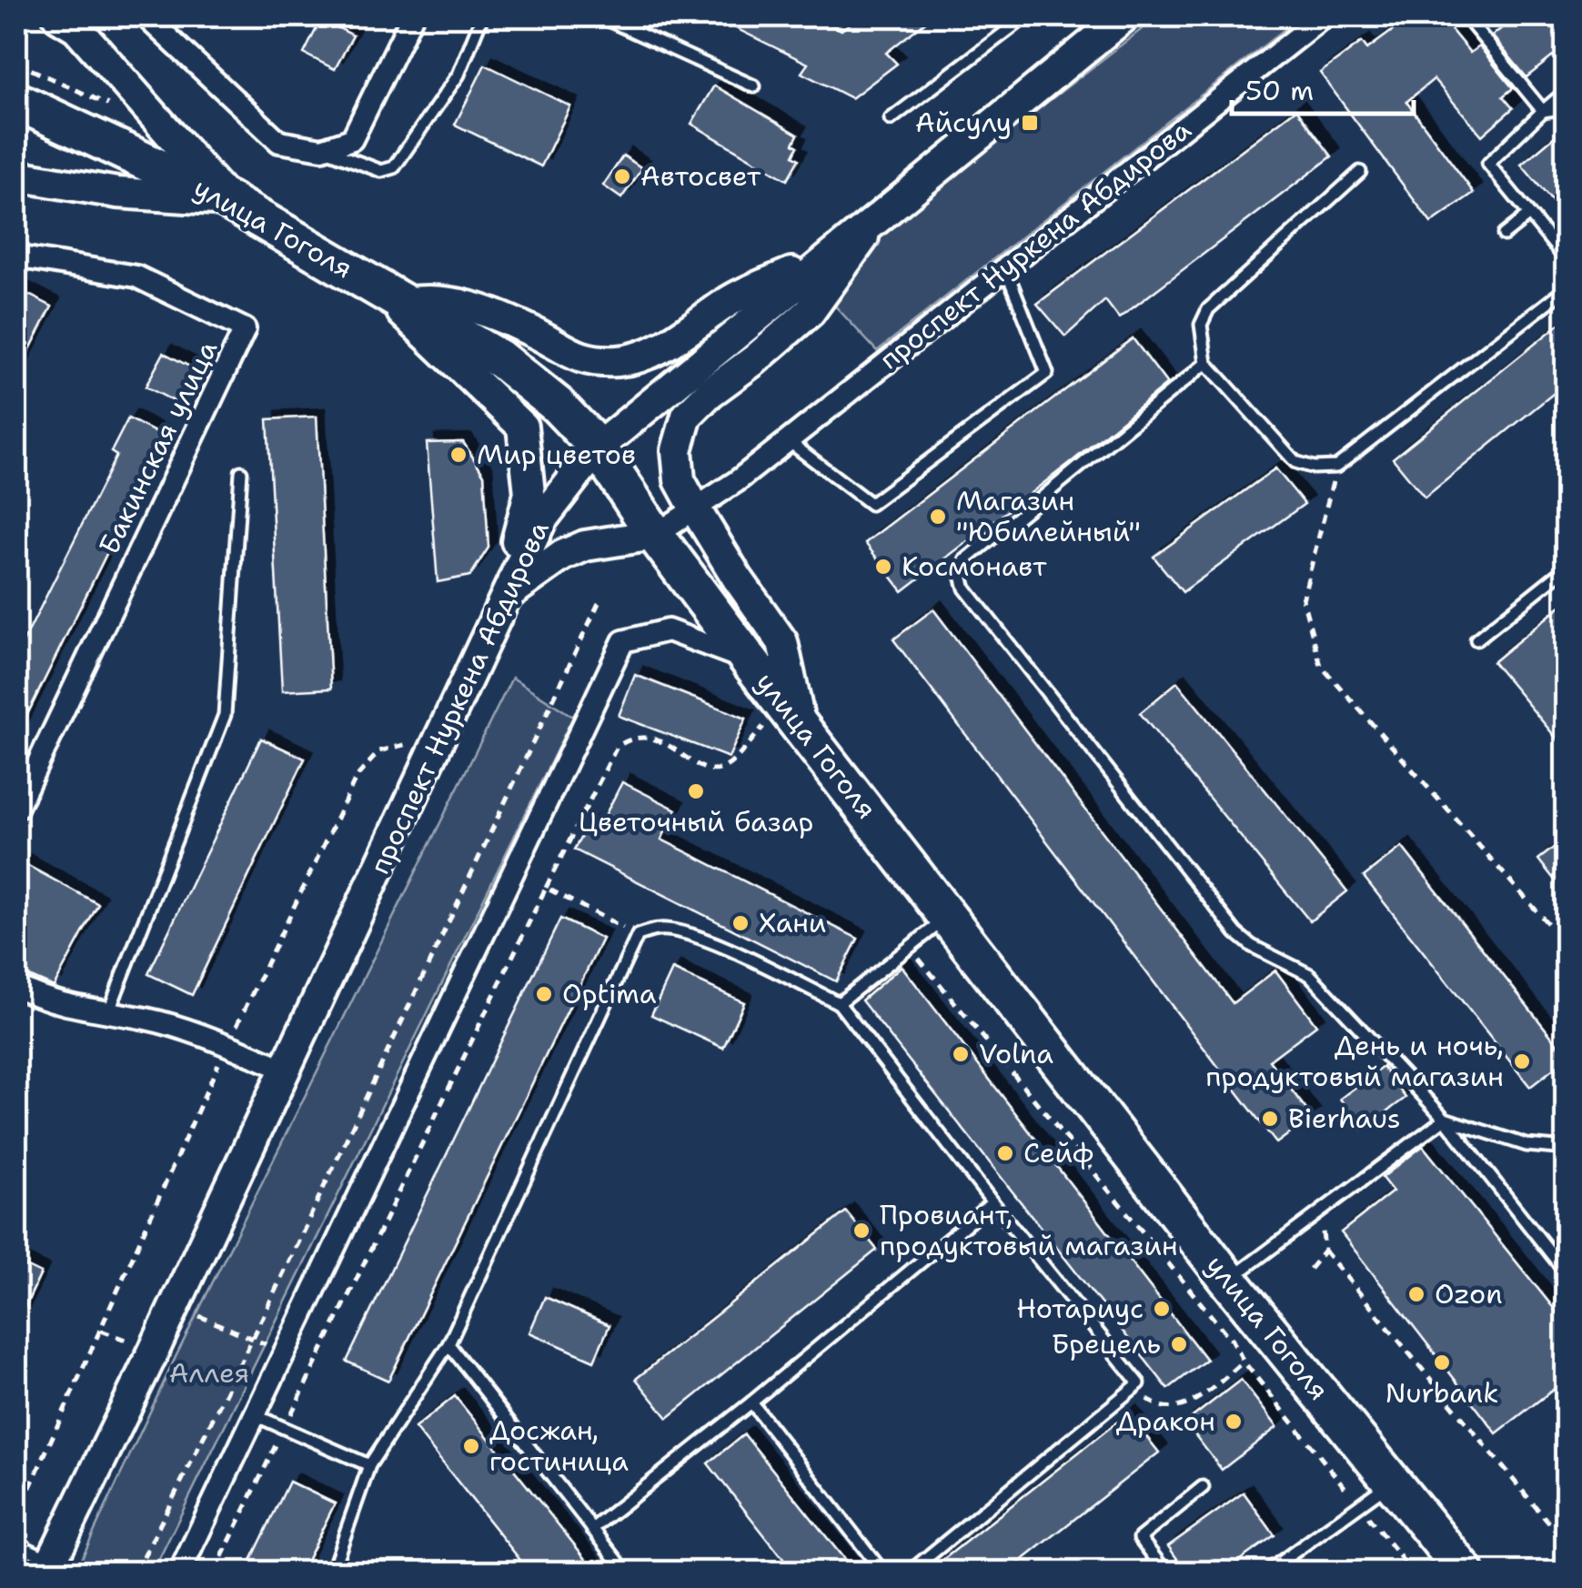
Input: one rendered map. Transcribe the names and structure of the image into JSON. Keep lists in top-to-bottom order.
{
  "streets": {
    "highway": ["улица Гоголя"],
    "main road": ["проспект Нуркена Абдирова"],
    "street": ["Бакинская улица"]
  },
  "crossings": [
    ["улица Гоголя", "проспект Нуркена Абдирова"]
  ],
  "parks": ["Аллея"],
  "places": {
    "transit": ["Айсулу"],
    "other": [
      "Автосвет",
      "Мир цветов",
      "Магазин \"Юбилейный\"",
      "Космонавт",
      "Цветочный базар",
      "Хани",
      "Optima",
      "Volna",
      "День и ночь, продуктовый магазин",
      "Bierhaus",
      "Сейф",
      "Провиант, продуктовый магазин",
      "Ozon",
      "Нотариус",
      "Брецель",
      "Nurbank",
      "Дракон",
      "Досжан, гостиница"
    ]
  },
  "scale_bar": "50 m"
}
